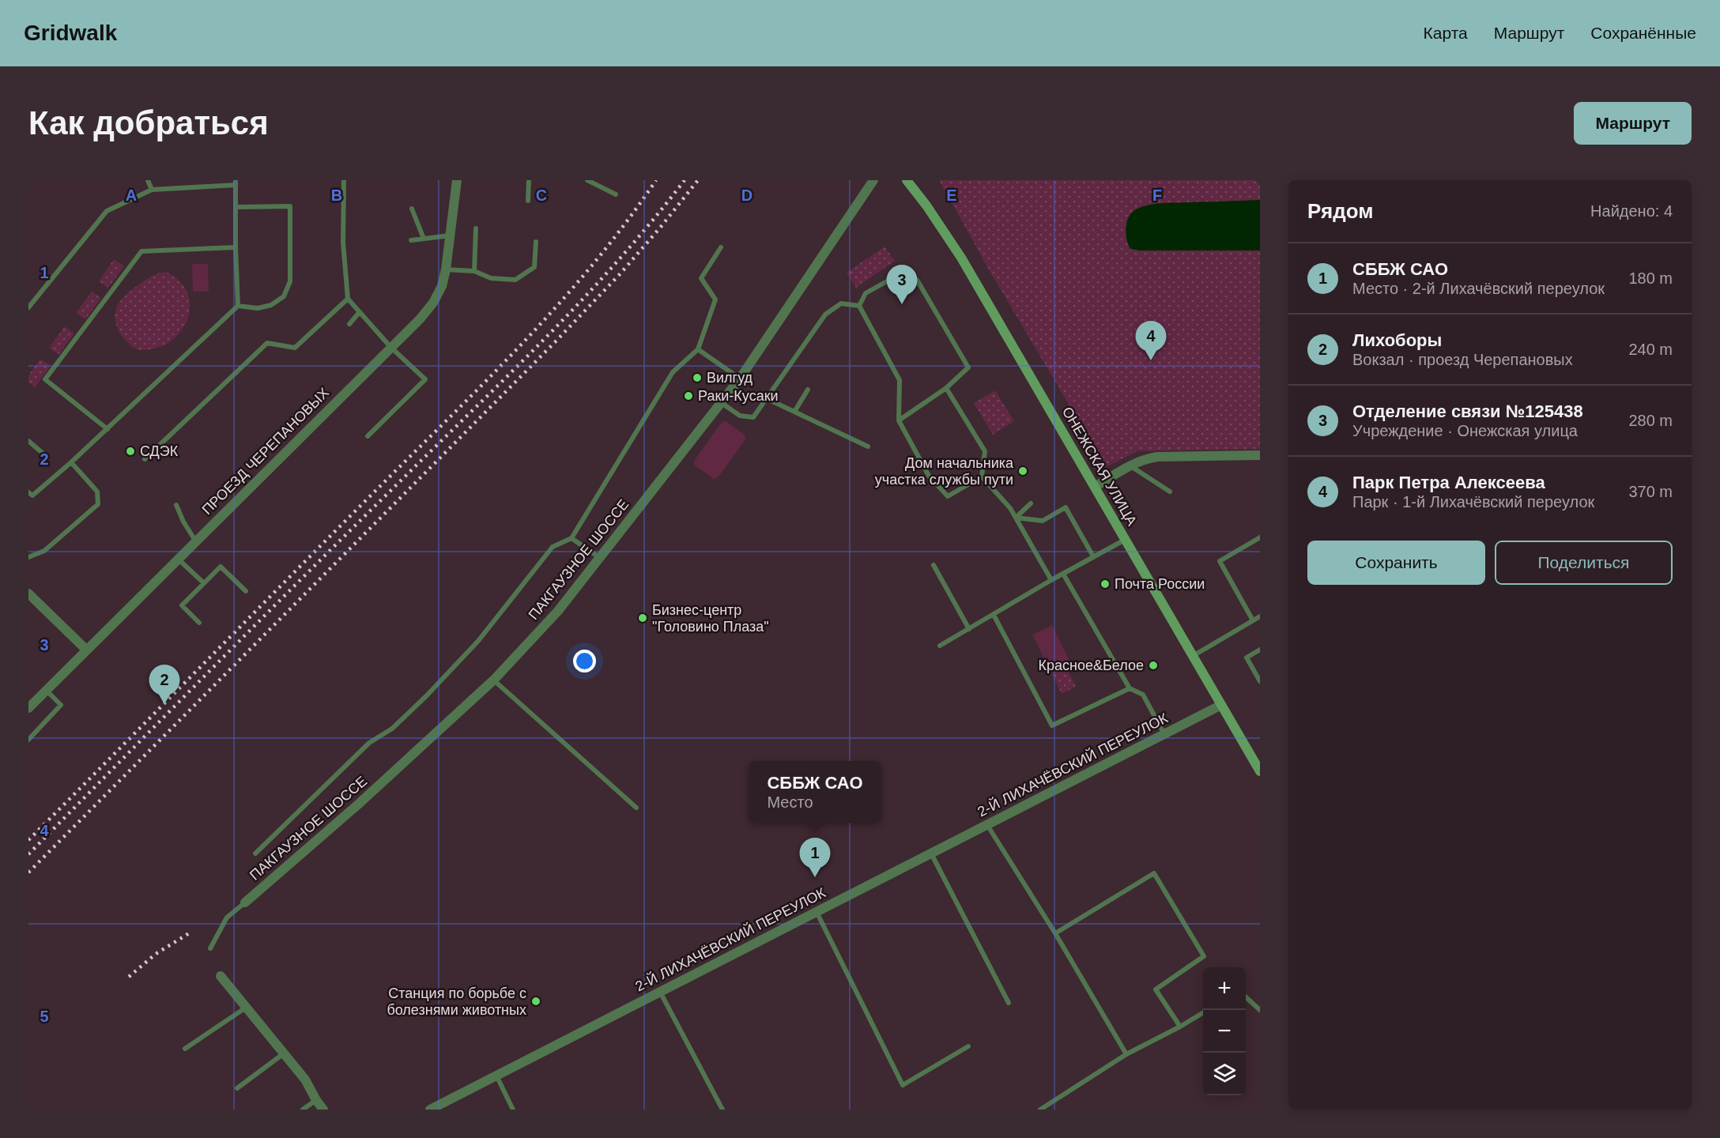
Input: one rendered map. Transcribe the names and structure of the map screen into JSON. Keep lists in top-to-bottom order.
{
  "streets": {
    "main road": ["ОНЕЖСКАЯ УЛИЦА"],
    "street": ["ПРОЕЗД ЧЕРЕПАНОВЫХ", "ПАКГАУЗНОЕ ШОССЕ", "2-Й ЛИХАЧЁВСКИЙ ПЕРЕУЛОК"]
  },
  "crossings": [
    ["ОНЕЖСКАЯ УЛИЦА", "2-Й ЛИХАЧЁВСКИЙ ПЕРЕУЛОК"]
  ],
  "places": [
    "Вилгуд",
    "Раки-Кусаки",
    "СДЭК",
    "Дом начальника участка службы пути",
    "Почта России",
    "Бизнес-центр \"Головино Плаза\"",
    "Красное&Белое",
    "Станция по борьбе с болезнями животных"
  ],
  "page": {
    "header": "Gridwalk",
    "nav": ["Карта", "Маршрут", "Сохранённые"],
    "buttons": [
      "Маршрут",
      ["Сохранить", "Поделиться"]
    ],
    "title": "Как добраться",
    "heading": ["Рядом", "Найдено: 4"],
    "list": [
      {
        "mark": "1",
        "name": "СББЖ САО",
        "note": "Место · 2-й Лихачёвский переулок",
        "value": "180 m"
      },
      {
        "mark": "2",
        "name": "Лихоборы",
        "note": "Вокзал · проезд Черепановых",
        "value": "240 m"
      },
      {
        "mark": "3",
        "name": "Отделение связи №125438",
        "note": "Учреждение · Онежская улица",
        "value": "280 m"
      },
      {
        "mark": "4",
        "name": "Парк Петра Алексеева",
        "note": "Парк · 1-й Лихачёвский переулок",
        "value": "370 m"
      }
    ],
    "pins": [
      "3",
      "4",
      "2",
      "1"
    ],
    "popup": ["СББЖ САО", "Место"],
    "map_buttons": ["+", "−"]
  },
  "grid": {
    "columns": [
      "A",
      "B",
      "C",
      "D",
      "E",
      "F"
    ],
    "rows": [
      "1",
      "2",
      "3",
      "4",
      "5"
    ]
  }
}
